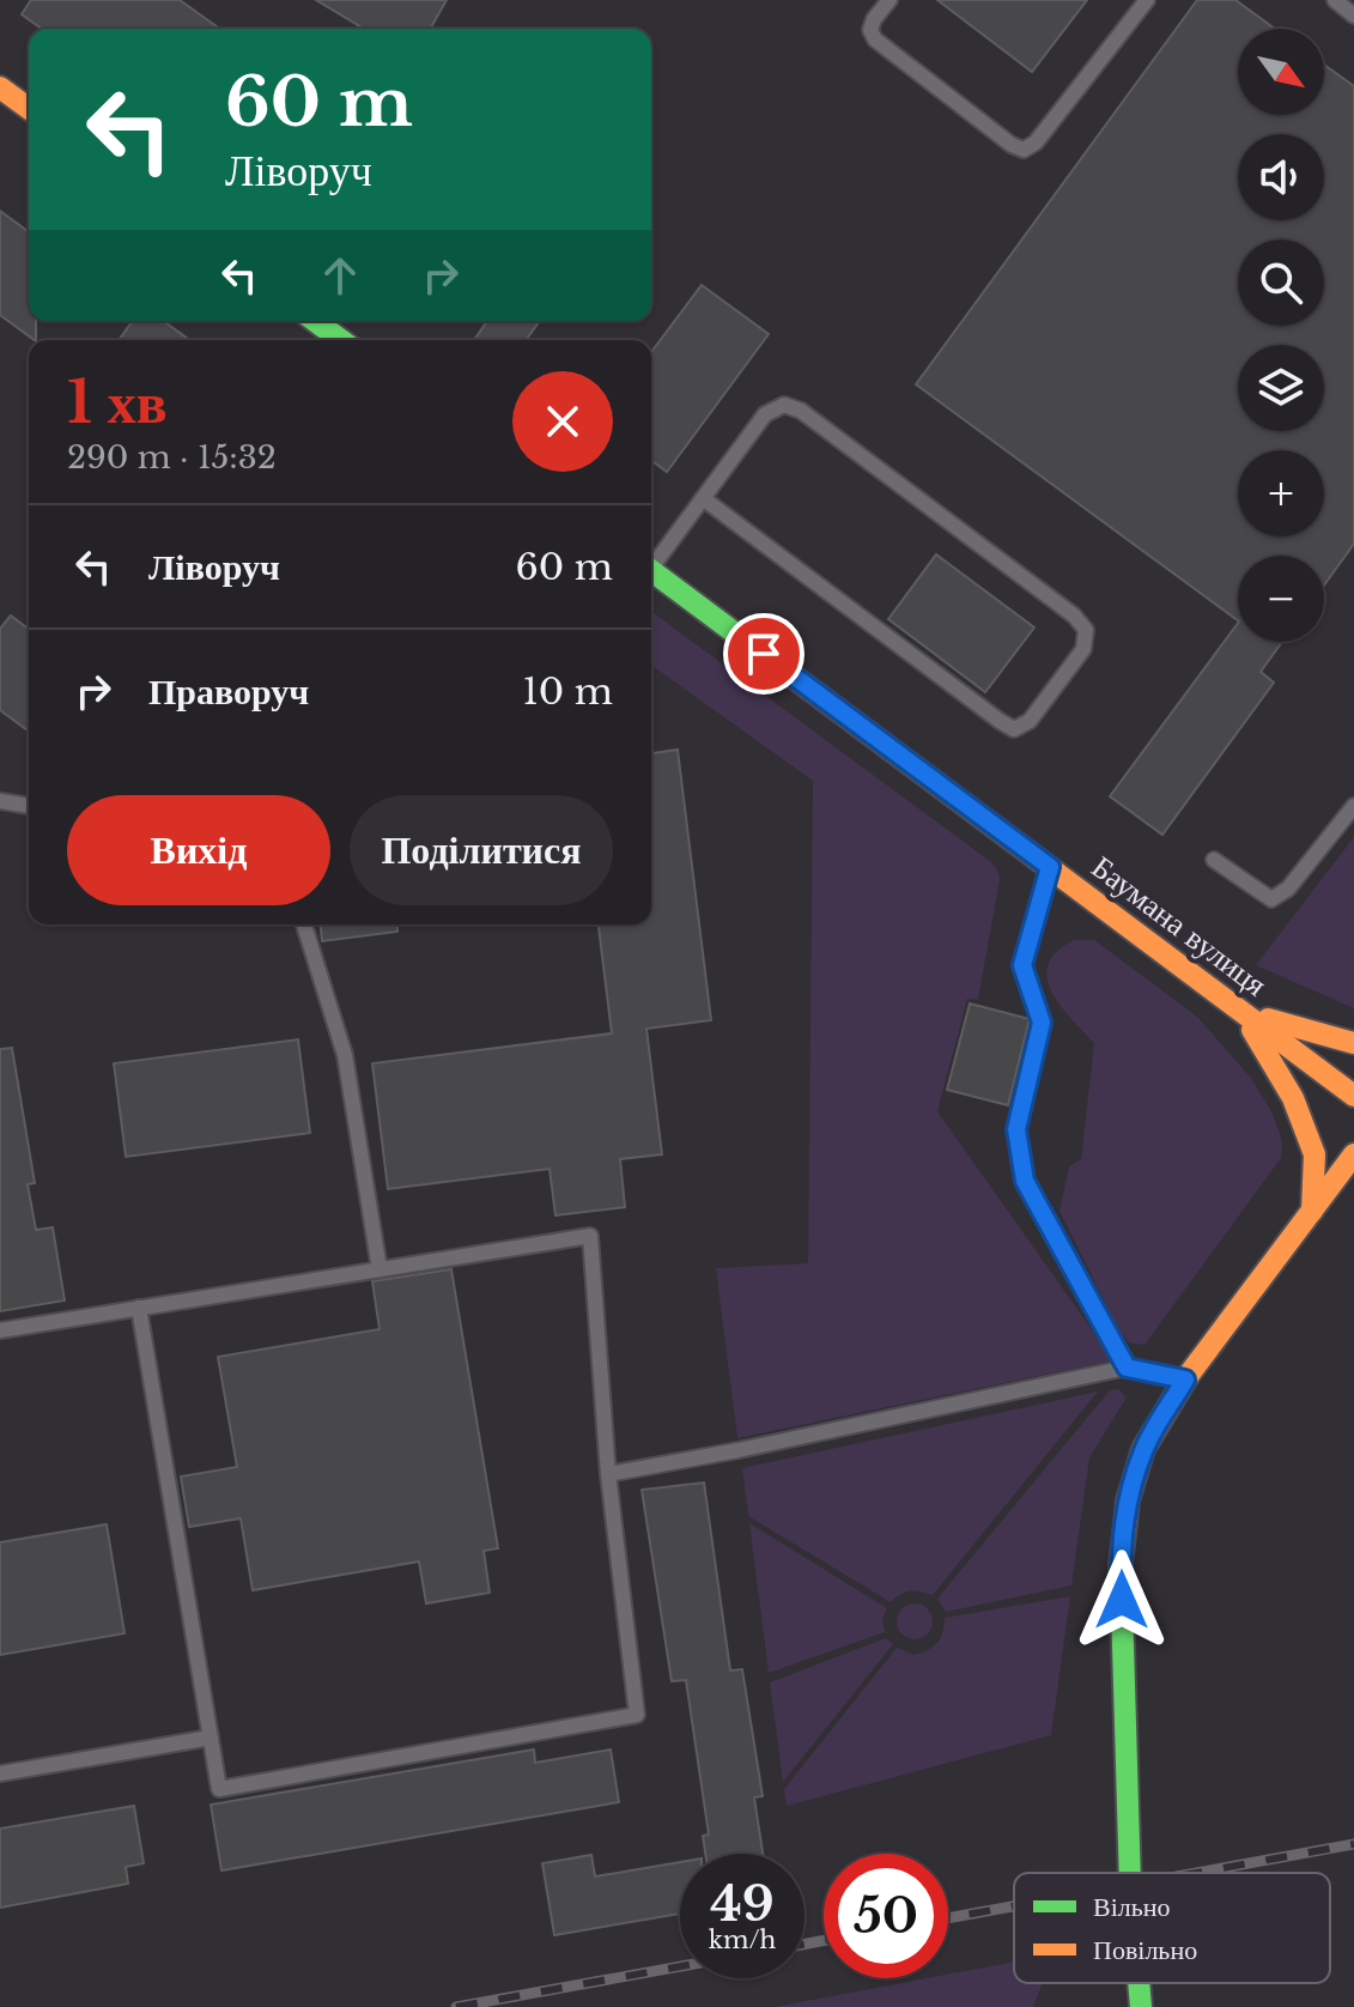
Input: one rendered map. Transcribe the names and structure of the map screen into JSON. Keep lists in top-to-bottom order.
{
  "streets": {
    "main road": ["Баумана вулиця"]
  },
  "legend": ["Вільно", "Повільно"],
  "north": "bottom right",
  "page": {
    "map_buttons": ["+", "−"],
    "turn": ["60 m", "Ліворуч"],
    "heading": ["1 хв", "290 m · 15:32"],
    "list": [
      {
        "name": "Ліворуч",
        "value": "60 m"
      },
      {
        "name": "Праворуч",
        "value": "10 m"
      }
    ],
    "buttons": ["Вихід", "Поділитися"],
    "speed": "49 km/h",
    "limit": "50"
  }
}
